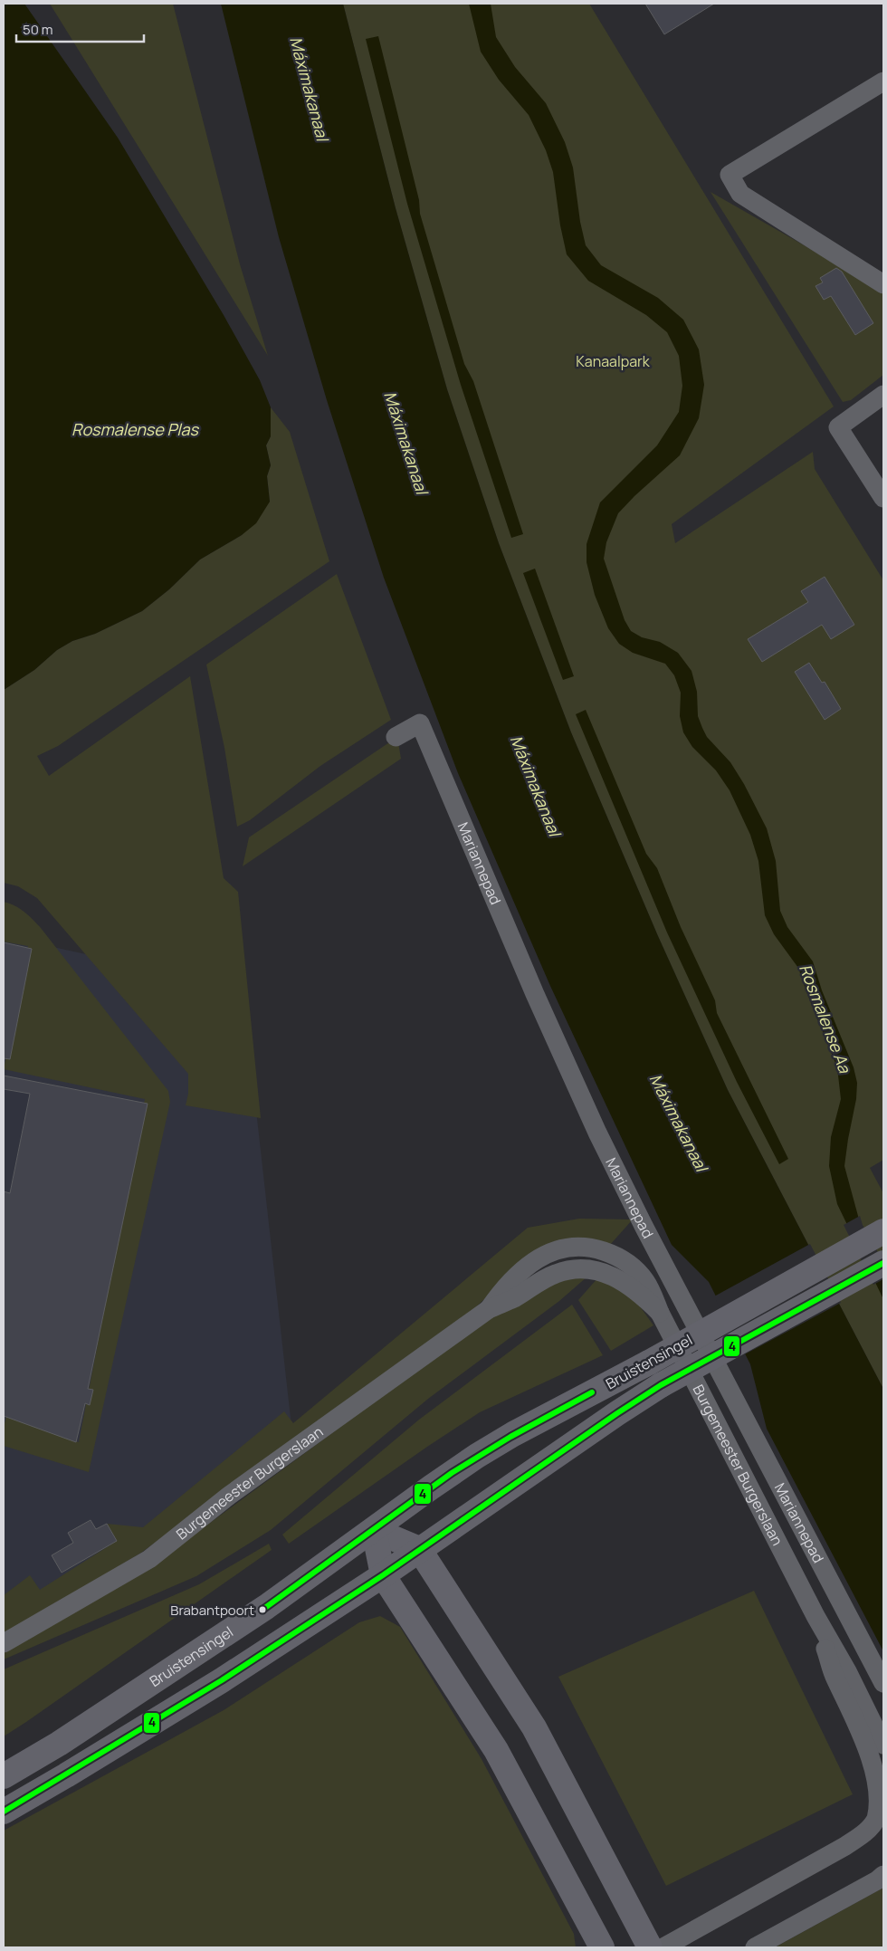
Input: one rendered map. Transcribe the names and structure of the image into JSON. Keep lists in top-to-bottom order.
{
  "streets": {
    "main road": ["Bruistensingel"],
    "street": ["Mariannepad", "Burgemeester Burgerslaan"]
  },
  "water": ["Máximakanaal", "Rosmalense Plas", "Rosmalense Aa"],
  "parks": ["Kanaalpark"],
  "places": ["Brabantpoort"],
  "lines": ["transit line 4"],
  "scale_bar": "50 m"
}
